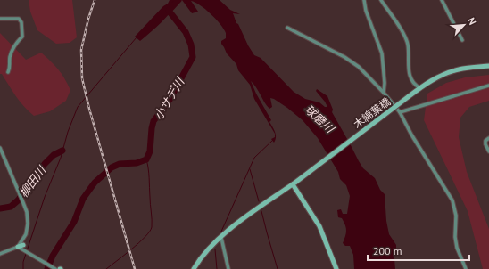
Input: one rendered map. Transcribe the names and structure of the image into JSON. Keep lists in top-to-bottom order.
{
  "streets": {
    "main road": ["木綿葉橋"]
  },
  "water": ["小サデ川", "球磨川", "柳田川"],
  "scale_bar": "200 m",
  "north": "top right"
}
